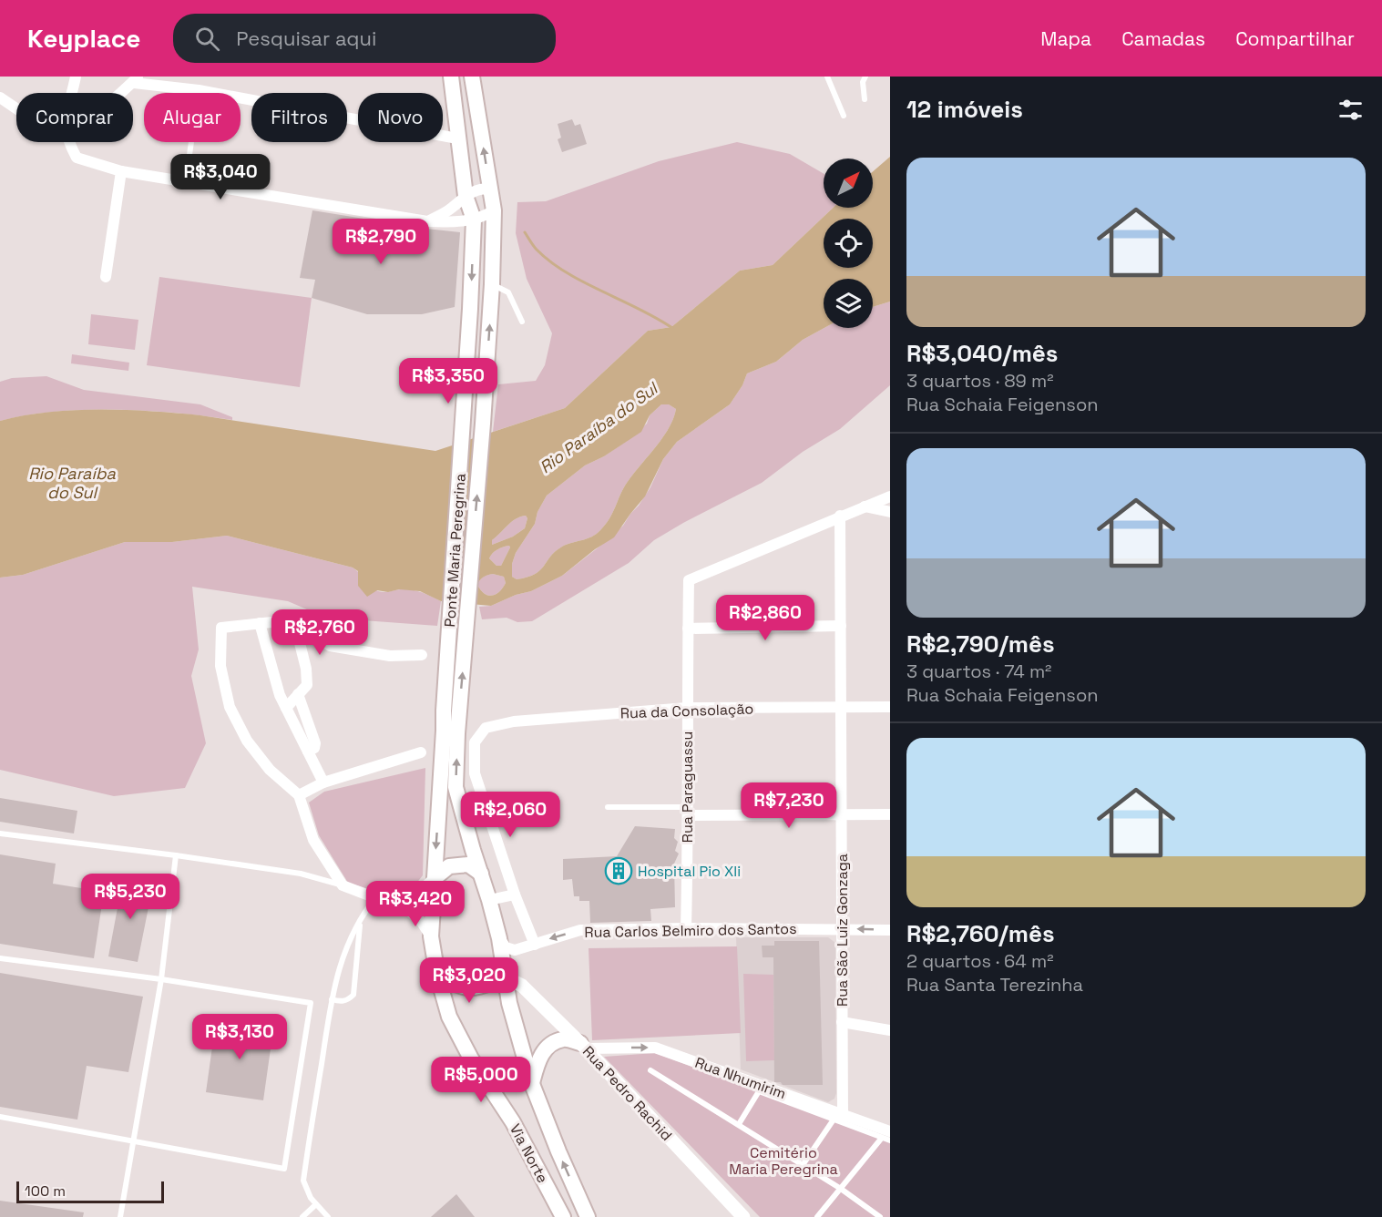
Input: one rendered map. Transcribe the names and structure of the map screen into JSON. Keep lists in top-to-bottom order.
{
  "streets": {
    "main road": ["Ponte Maria Peregrina", "Via Norte"],
    "street": [
      "Rua da Consolação",
      "Rua Paraguassu",
      "Rua Carlos Belmiro dos Santos",
      "Rua São Luiz Gonzaga",
      "Rua Nhumirim",
      "Rua Pedro Rachid"
    ]
  },
  "crossings": [
    ["Ponte Maria Peregrina", "Via Norte"],
    ["Rua da Consolação", "Rua Paraguassu"],
    ["Rua da Consolação", "Rua São Luiz Gonzaga"],
    ["Rua Paraguassu", "Rua Carlos Belmiro dos Santos"],
    ["Rua Paraguassu", "Rua São Luiz Gonzaga"],
    ["Rua Carlos Belmiro dos Santos", "Rua São Luiz Gonzaga"],
    ["Rua Carlos Belmiro dos Santos", "Via Norte"],
    ["Rua São Luiz Gonzaga", "Rua Nhumirim"],
    ["Rua Nhumirim", "Rua Pedro Rachid"],
    ["Rua Pedro Rachid", "Via Norte"]
  ],
  "one_way": ["Rua Carlos Belmiro dos Santos", "Rua Nhumirim"],
  "water": ["Rio Paraíba do Sul"],
  "parks": ["Cemitério Maria Peregrina"],
  "places": {
    "building": ["Hospital Pio XIi"]
  },
  "scale_bar": "100 m",
  "north": "top right",
  "page": {
    "header": "Keyplace",
    "search": "Pesquisar aqui",
    "nav": ["Mapa", "Camadas", "Compartilhar"],
    "heading": "12 imóveis",
    "chip": [
      "Comprar",
      "Alugar",
      "Filtros",
      "Novo"
    ],
    "list": [
      {
        "name": "R$3,040/mês",
        "note": "3 quartos · 89 m² · Rua Schaia Feigenson"
      },
      {
        "name": "R$2,790/mês",
        "note": "3 quartos · 74 m² · Rua Schaia Feigenson"
      },
      {
        "name": "R$2,760/mês",
        "note": "2 quartos · 64 m² · Rua Santa Terezinha"
      }
    ],
    "price": [
      "R$3,040",
      "R$2,790",
      "R$3,350",
      "R$2,860",
      "R$2,760",
      "R$7,230",
      "R$2,060",
      "R$5,230",
      "R$3,420",
      "R$3,020",
      "R$3,130",
      "R$5,000"
    ],
    "scale": "100 m"
  }
}
